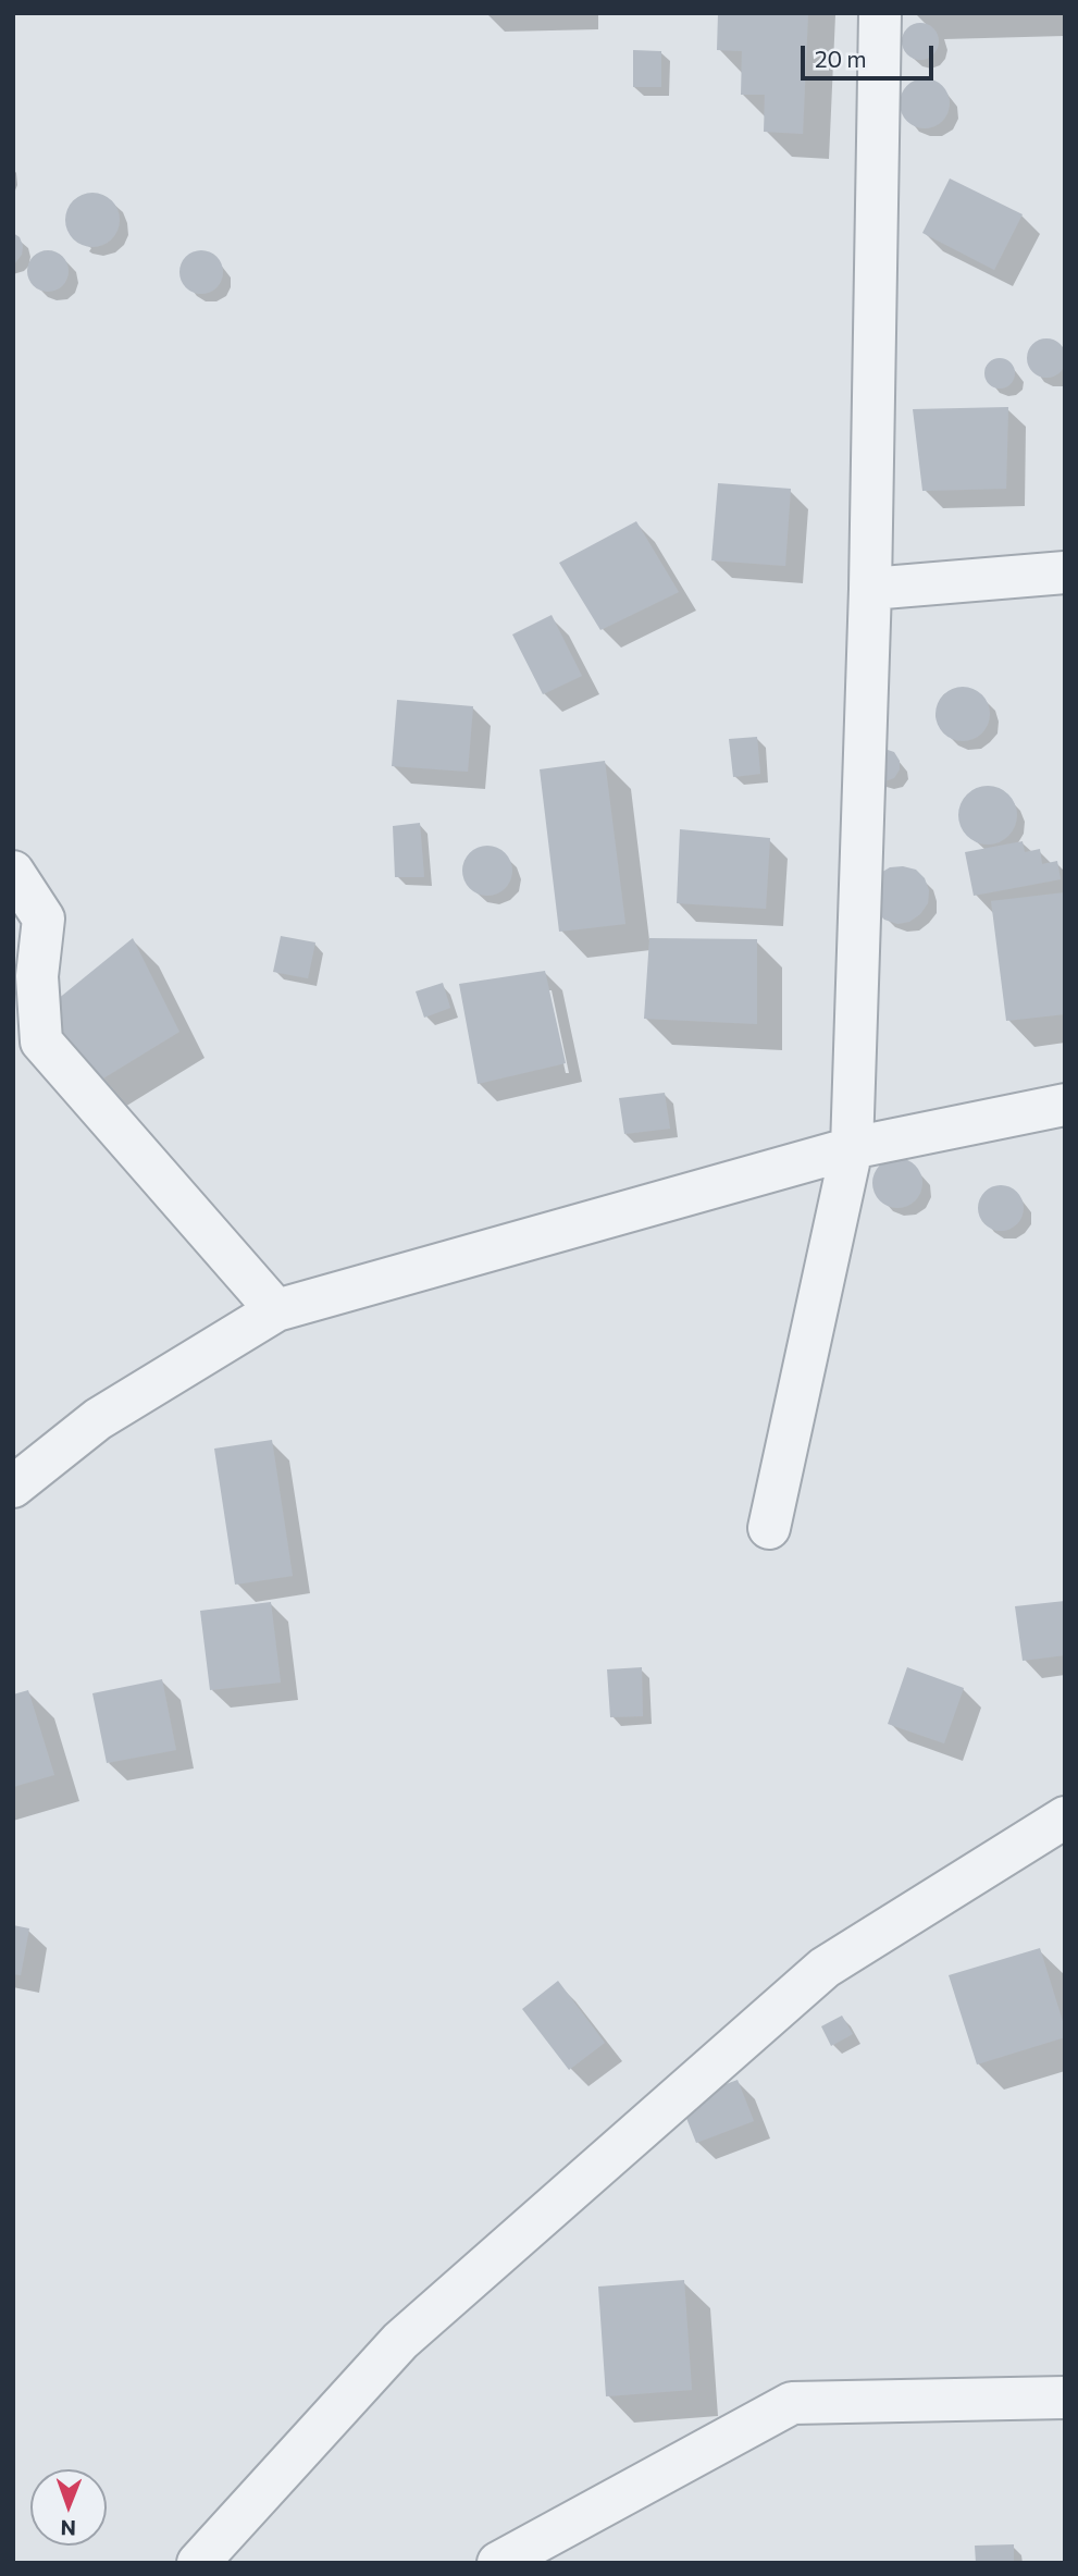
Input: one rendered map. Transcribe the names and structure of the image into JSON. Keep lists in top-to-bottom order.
{
  "scale_bar": "20 m",
  "north": "bottom"
}
